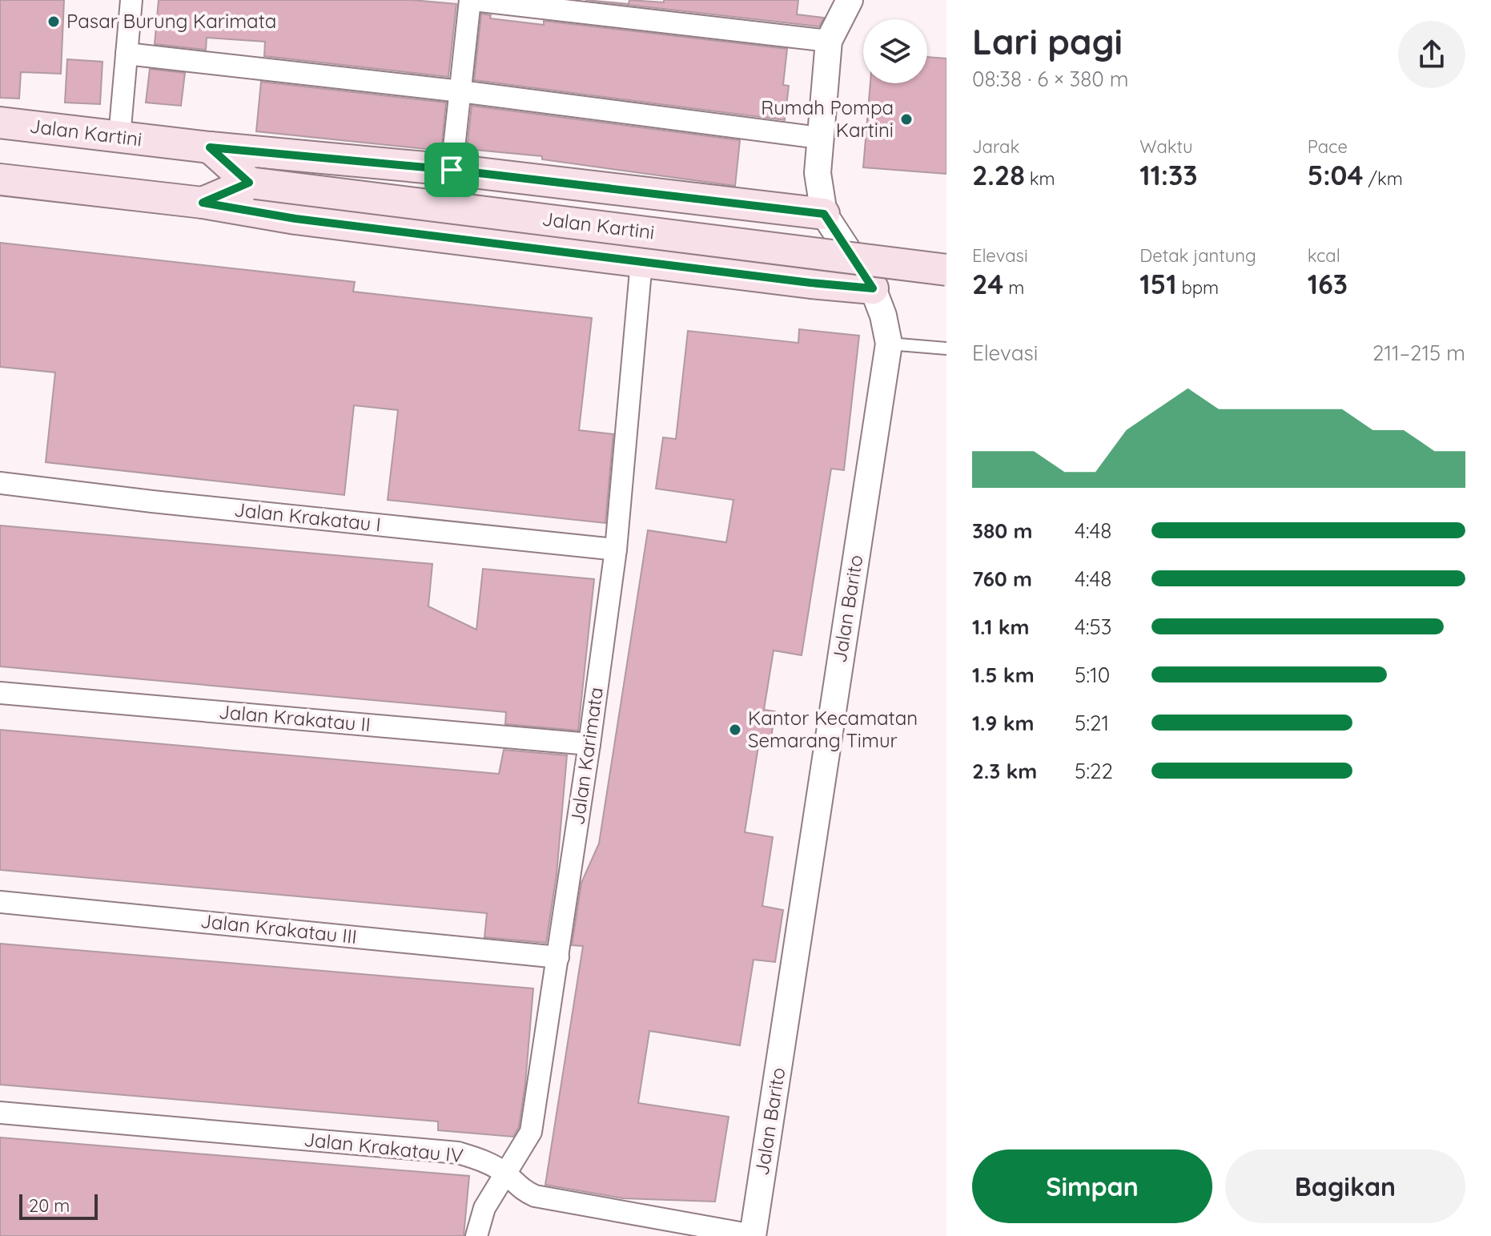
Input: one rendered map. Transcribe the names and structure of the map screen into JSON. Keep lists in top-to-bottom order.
{
  "streets": {
    "main road": ["Jalan Kartini"],
    "street": [
      "Jalan Krakatau I",
      "Jalan Barito",
      "Jalan Krakatau II",
      "Jalan Karimata",
      "Jalan Krakatau III",
      "Jalan Krakatau IV"
    ]
  },
  "crossings": [
    ["Jalan Kartini", "Jalan Barito"],
    ["Jalan Kartini", "Jalan Karimata"],
    ["Jalan Krakatau I", "Jalan Karimata"],
    ["Jalan Barito", "Jalan Krakatau IV"],
    ["Jalan Krakatau II", "Jalan Karimata"],
    ["Jalan Karimata", "Jalan Krakatau III"],
    ["Jalan Karimata", "Jalan Krakatau IV"]
  ],
  "places": ["Pasar Burung Karimata", "Rumah Pompa Kartini", "Kantor Kecamatan Semarang Timur"],
  "scale_bar": "20 m",
  "page": {
    "heading": ["Lari pagi", "08:38 · 6 × 380 m"],
    "stats": [
      ["Jarak", "2.28 km"],
      ["Waktu", "11:33"],
      ["Pace", "5:04 /km"],
      ["Elevasi", "24 m"],
      ["Detak jantung", "151 bpm"],
      ["kcal", "163"]
    ],
    "chart": ["Elevasi", "211–215 m"],
    "list": [
      {
        "name": "380 m",
        "note": "4:48"
      },
      {
        "name": "760 m",
        "note": "4:48"
      },
      {
        "name": "1.1 km",
        "note": "4:53"
      },
      {
        "name": "1.5 km",
        "note": "5:10"
      },
      {
        "name": "1.9 km",
        "note": "5:21"
      },
      {
        "name": "2.3 km",
        "note": "5:22"
      }
    ],
    "buttons": ["Simpan", "Bagikan"],
    "scale": "20 m"
  }
}
